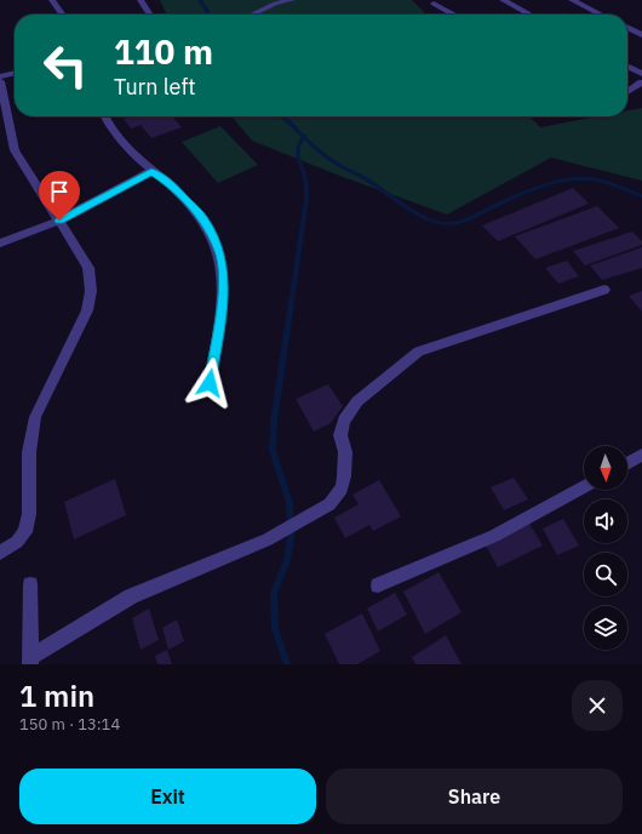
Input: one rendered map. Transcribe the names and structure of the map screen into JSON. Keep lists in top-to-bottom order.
{
  "north": "bottom",
  "page": {
    "turn": ["110 m", "Turn left"],
    "heading": ["1 min", "150 m · 13:14"],
    "buttons": ["Exit", "Share"]
  }
}
